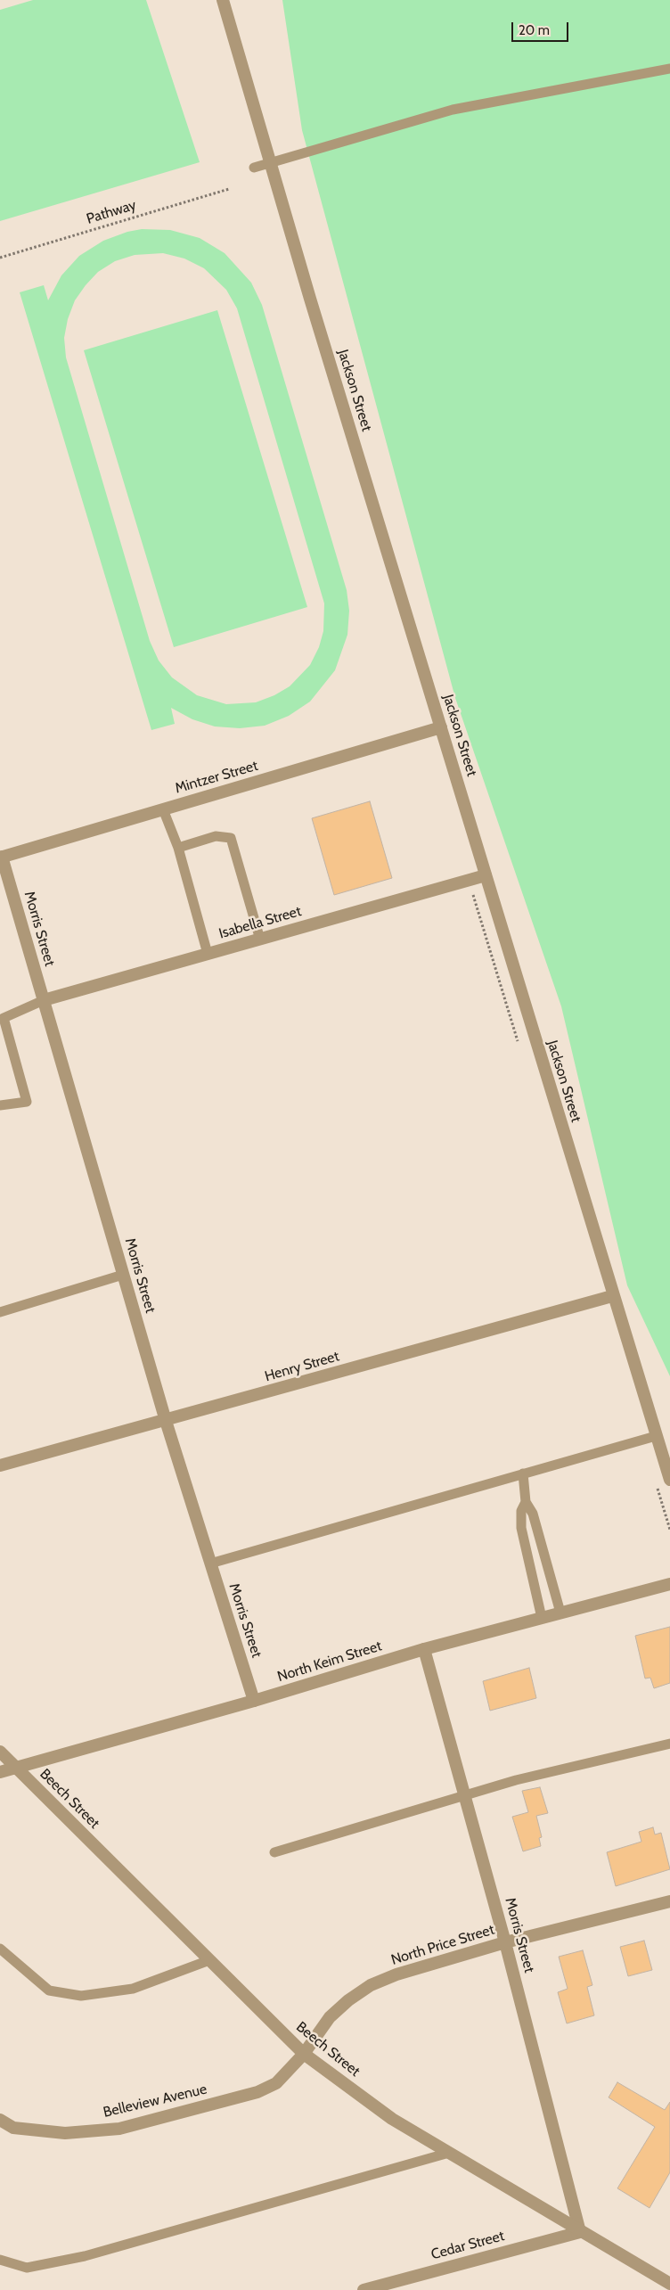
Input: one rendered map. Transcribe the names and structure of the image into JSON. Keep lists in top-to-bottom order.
{
  "streets": {
    "street": [
      "Jackson Street",
      "Mintzer Street",
      "Isabella Street",
      "Morris Street",
      "Henry Street",
      "North Keim Street",
      "Beech Street",
      "North Price Street",
      "Belleview Avenue",
      "Cedar Street"
    ],
    "path": ["Pathway"]
  },
  "crossings": [
    ["Jackson Street", "Mintzer Street"],
    ["Jackson Street", "Isabella Street"],
    ["Jackson Street", "Henry Street"],
    ["Mintzer Street", "Morris Street"],
    ["Isabella Street", "Morris Street"],
    ["Morris Street", "Henry Street"],
    ["Morris Street", "North Keim Street"],
    ["Morris Street", "Beech Street"],
    ["Morris Street", "North Price Street"],
    ["Morris Street", "Cedar Street"],
    ["North Keim Street", "Beech Street"],
    ["Beech Street", "North Price Street"],
    ["Beech Street", "Belleview Avenue"],
    ["Beech Street", "Cedar Street"],
    ["North Price Street", "Belleview Avenue"]
  ],
  "scale_bar": "20 m"
}
